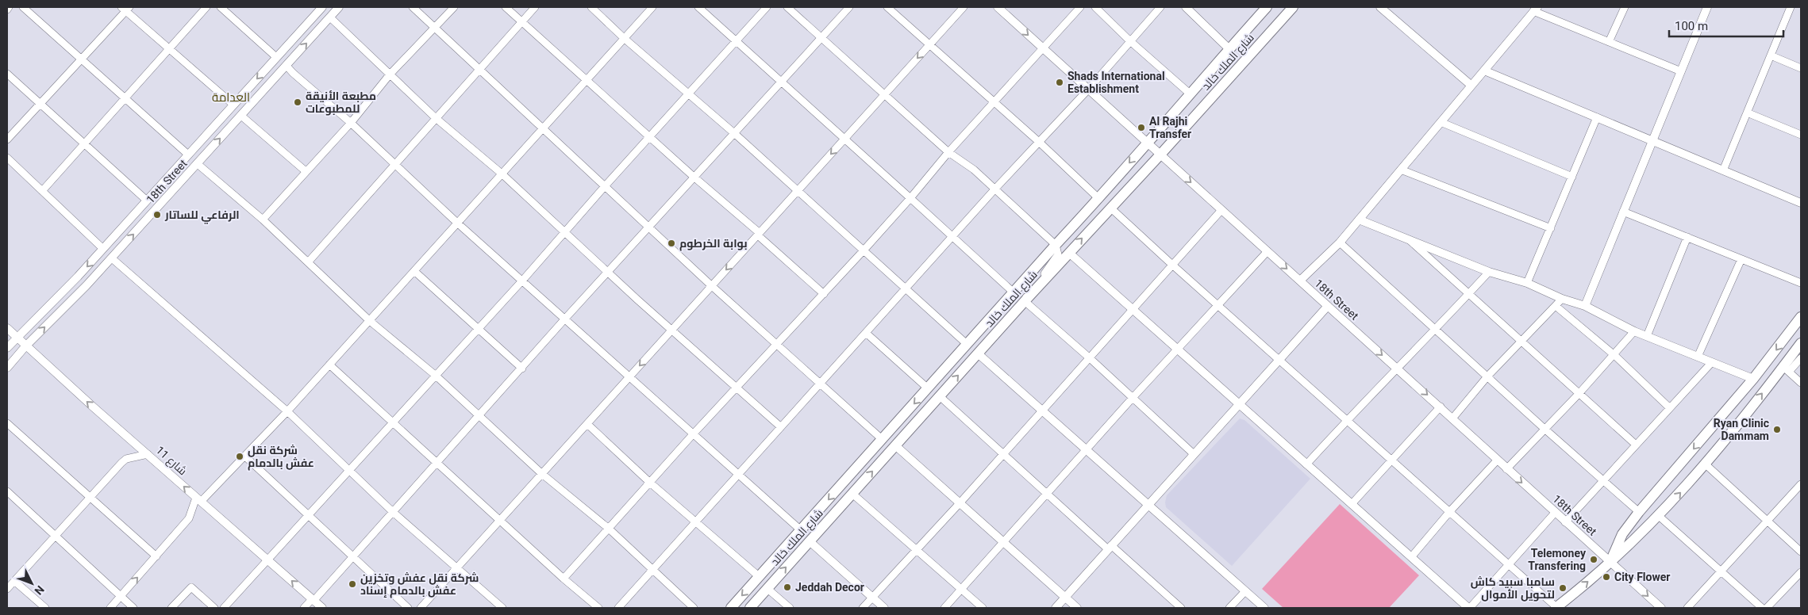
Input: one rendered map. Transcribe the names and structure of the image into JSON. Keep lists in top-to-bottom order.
{
  "streets": {
    "main road": ["شارع الملك خالد"],
    "street": ["18th Street", "شارع 11"]
  },
  "crossings": [
    ["شارع الملك خالد", "18th Street"],
    ["18th Street", "شارع 11"]
  ],
  "districts": ["العدامة"],
  "places": [
    "Shads International Establishment",
    "مطبعة الأنيقة للمطبوعات",
    "Al Rajhi Transfer",
    "الرفاعي للساتار",
    "بوابة الخرطوم",
    "Ryan Clinic Dammam",
    "شركة نقل عفش بالدمام",
    "Telemoney Transfering",
    "City Flower",
    "شركة نقل عفش وتخزين عفش بالدمام إسناد",
    "Jeddah Decor",
    "سامبا سبيد كاش لتحويل الأموال"
  ],
  "scale_bar": "100 m",
  "north": "bottom right"
}
